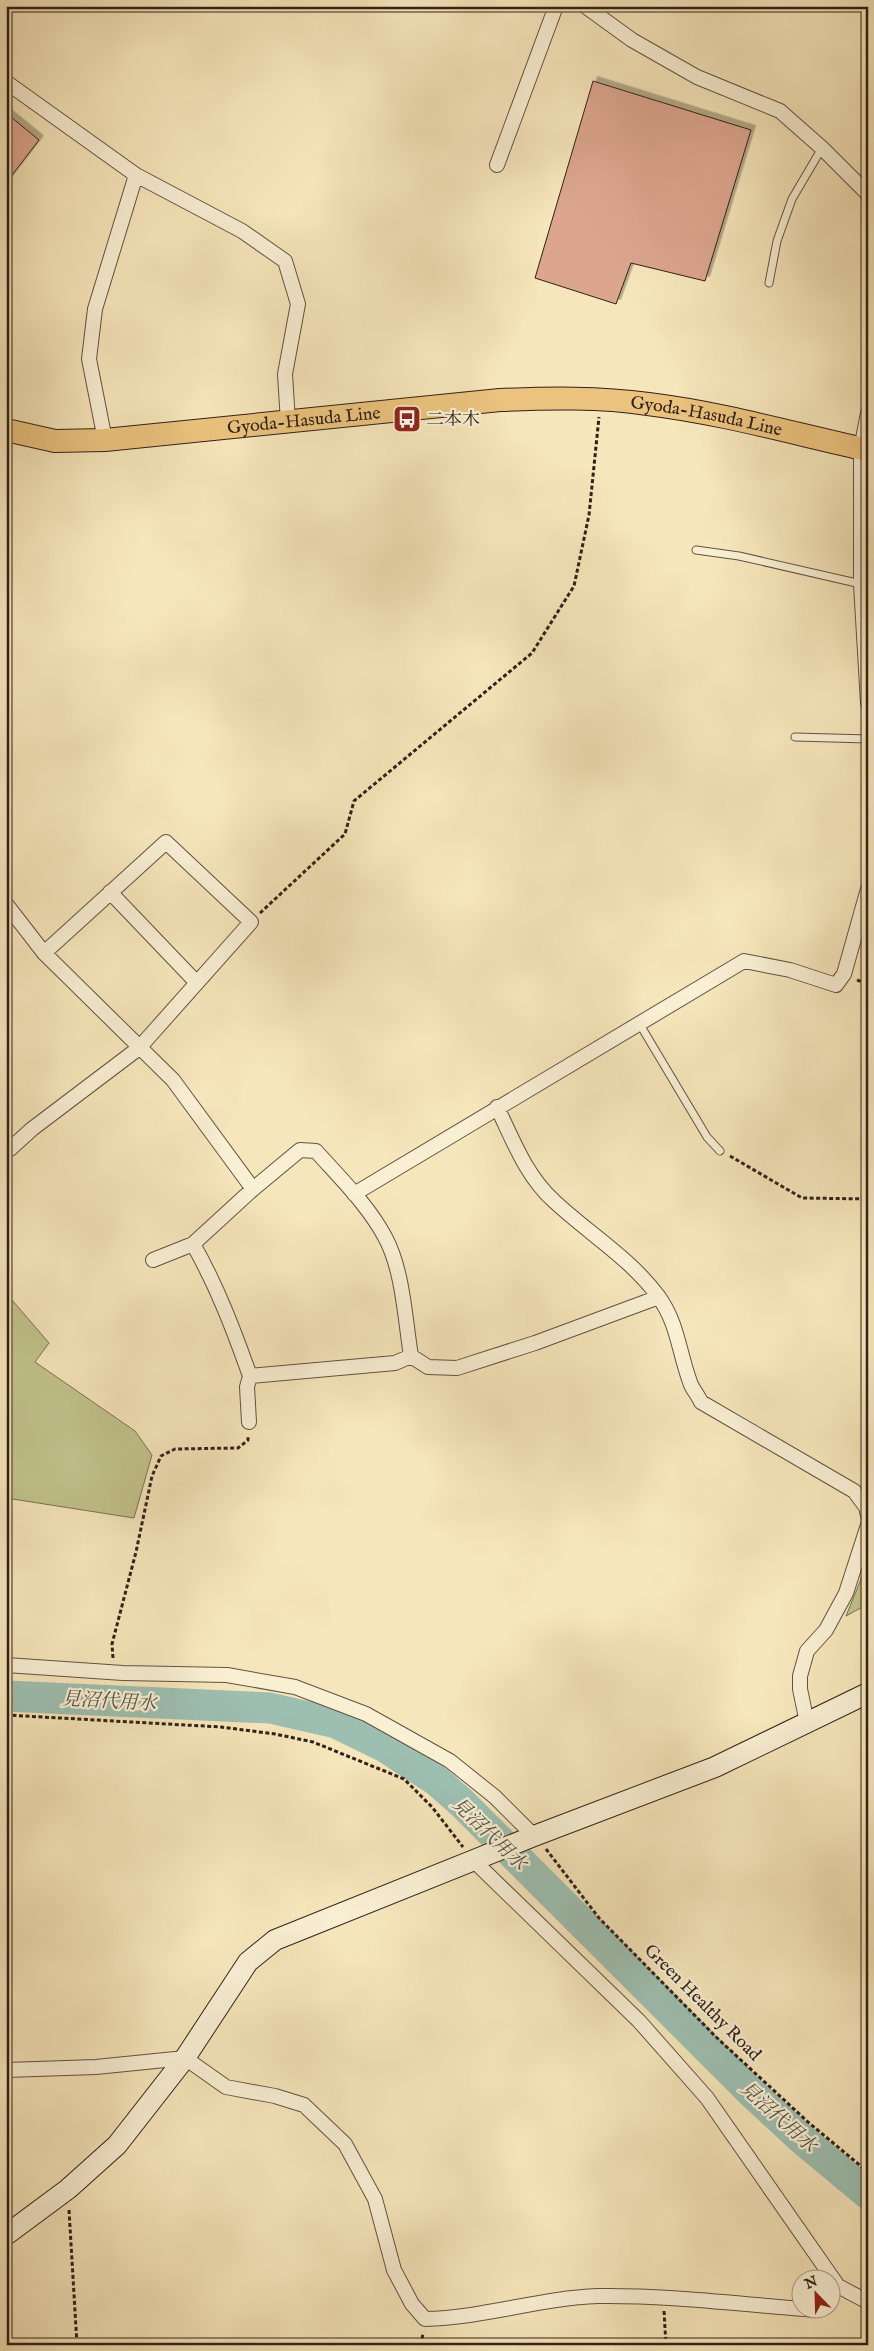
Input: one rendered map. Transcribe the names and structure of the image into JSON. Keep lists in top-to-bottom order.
{
  "streets": {
    "main road": ["Gyoda-Hasuda Line"],
    "path": ["Green Healthy Road"]
  },
  "water": ["見沼代用水"],
  "places": {
    "bus stop": ["二本木"]
  },
  "north": "top left"
}
